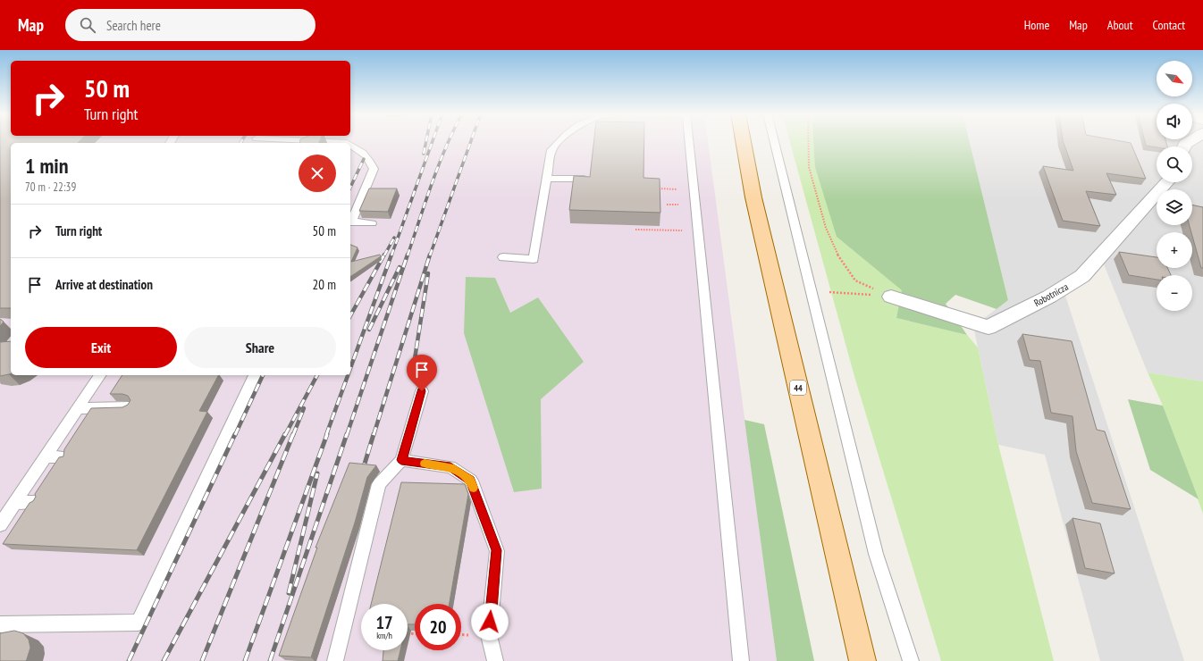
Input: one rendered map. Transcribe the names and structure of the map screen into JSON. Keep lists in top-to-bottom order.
{
  "streets": {
    "main road": ["44"],
    "street": ["Robotnicza"]
  },
  "north": "bottom right",
  "page": {
    "header": "Map",
    "search": "Search here",
    "nav": [
      "Home",
      "Map",
      "About",
      "Contact"
    ],
    "map_buttons": ["+", "−"],
    "turn": ["50 m", "Turn right"],
    "heading": ["1 min", "70 m · 22:39"],
    "list": [
      {
        "name": "Turn right",
        "value": "50 m"
      },
      {
        "name": "Arrive at destination",
        "value": "20 m"
      }
    ],
    "buttons": ["Exit", "Share"],
    "speed": "17 km/h",
    "limit": "20"
  }
}
